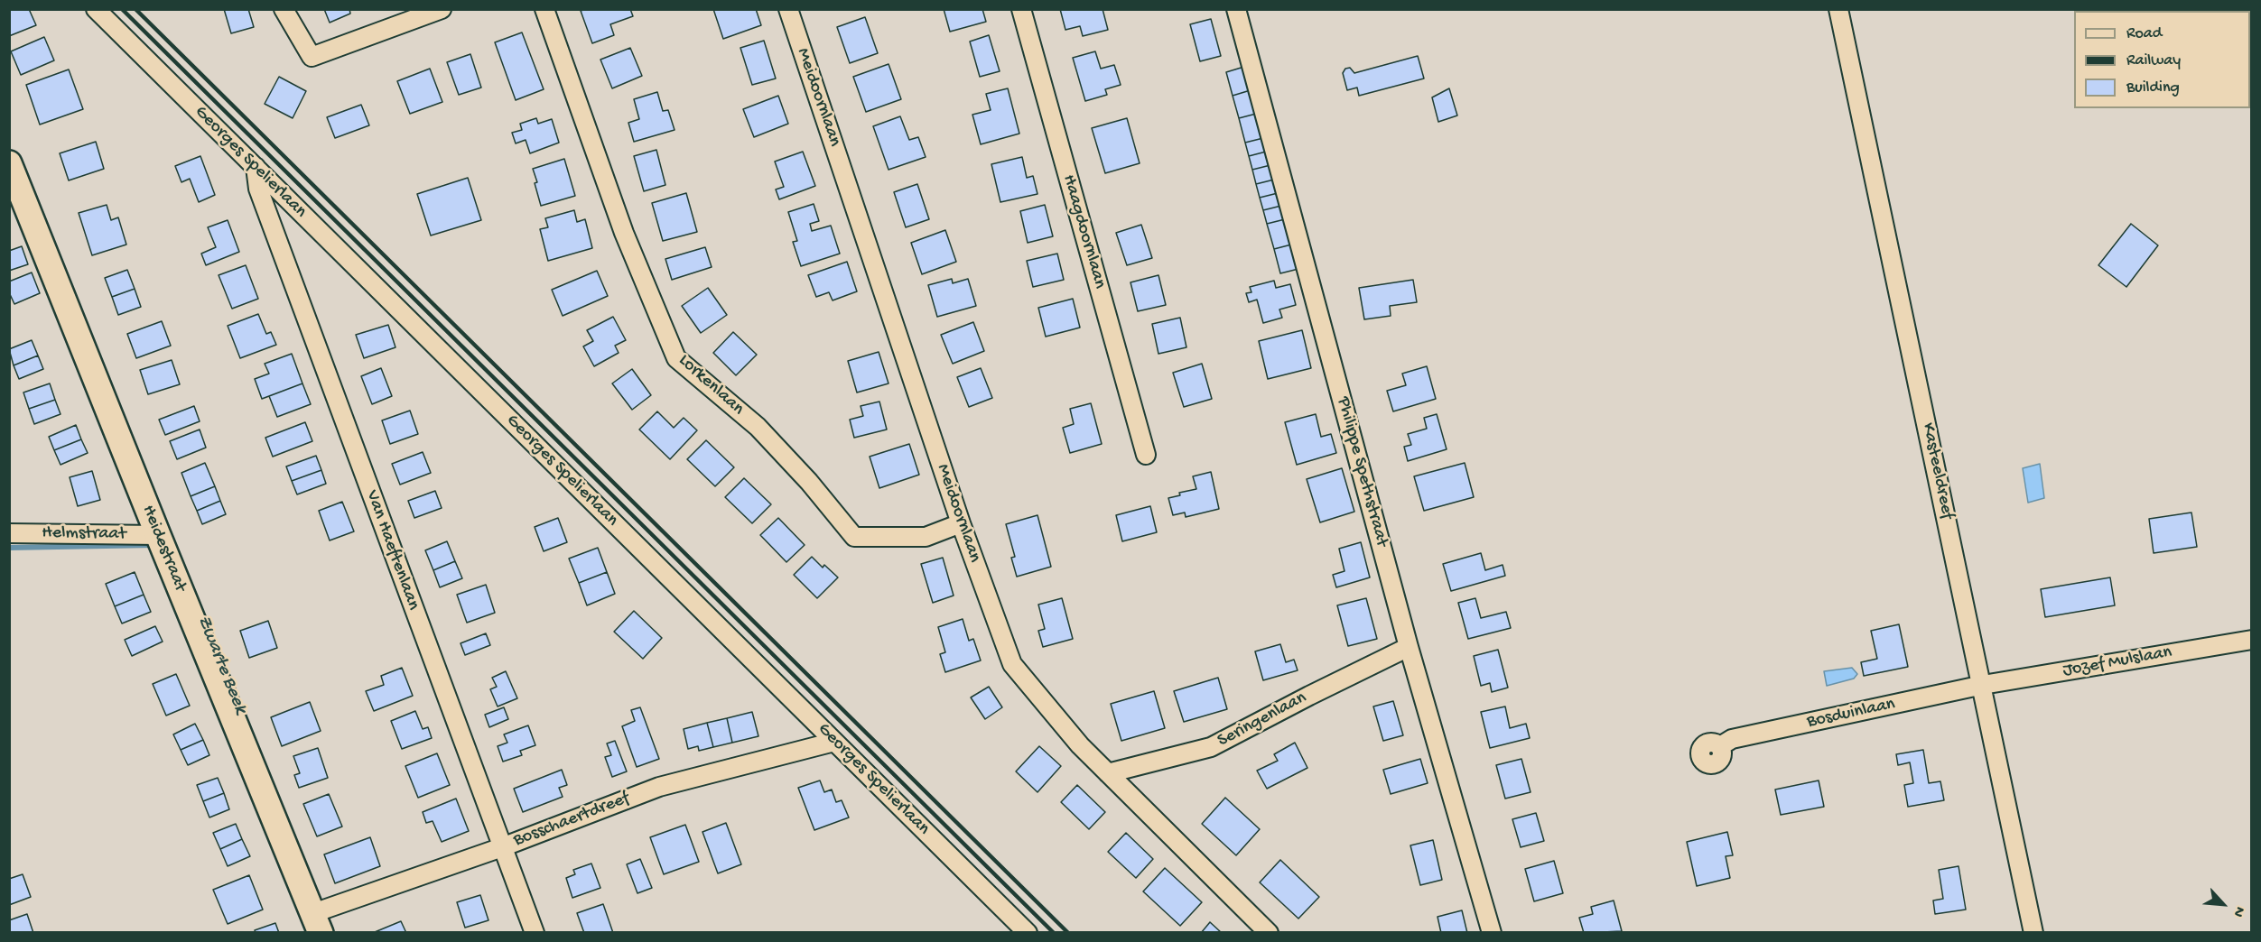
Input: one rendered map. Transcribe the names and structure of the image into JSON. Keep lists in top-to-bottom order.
{
  "streets": {
    "street": [
      "Meidoornlaan",
      "Georges Spelierlaan",
      "Haagdoornlaan",
      "Lorkenlaan",
      "Kasteeldreef",
      "Philippe Spethstraat",
      "Helmstraat",
      "Heidestraat",
      "Van Haeftenlaan",
      "Jozef Mulslaan",
      "Bosduinlaan",
      "Seringenlaan",
      "Bosschaertdreef"
    ]
  },
  "crossings": [
    ["Meidoornlaan", "Lorkenlaan"],
    ["Meidoornlaan", "Seringenlaan"],
    ["Georges Spelierlaan", "Van Haeftenlaan"],
    ["Georges Spelierlaan", "Bosschaertdreef"],
    ["Kasteeldreef", "Jozef Mulslaan"],
    ["Kasteeldreef", "Bosduinlaan"],
    ["Philippe Spethstraat", "Seringenlaan"],
    ["Helmstraat", "Heidestraat"],
    ["Heidestraat", "Bosschaertdreef"],
    ["Van Haeftenlaan", "Bosschaertdreef"],
    ["Jozef Mulslaan", "Bosduinlaan"]
  ],
  "water": ["Zwarte Beek"],
  "legend": ["Road", "Railway", "Building"],
  "north": "bottom right"
}
